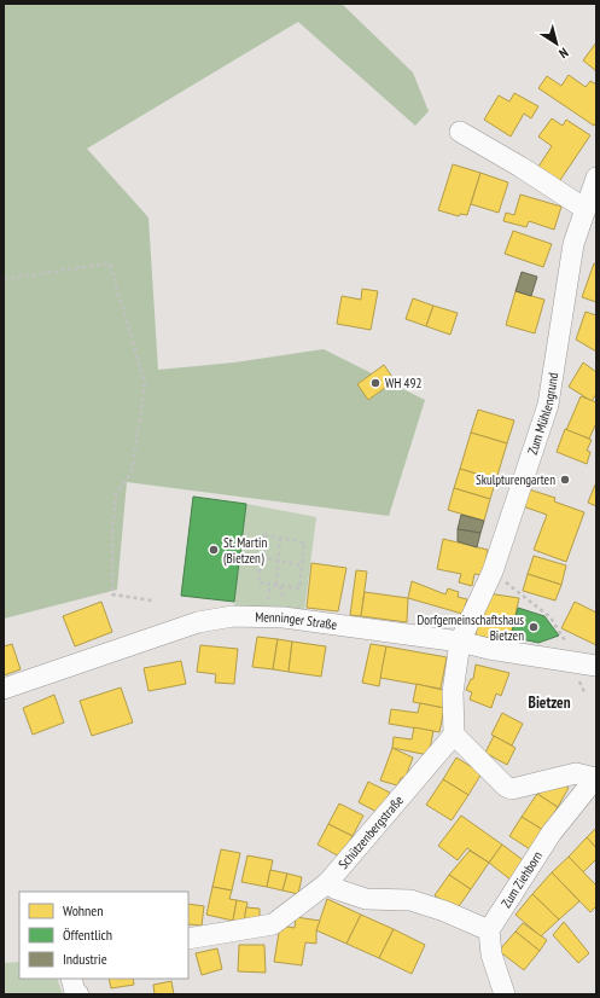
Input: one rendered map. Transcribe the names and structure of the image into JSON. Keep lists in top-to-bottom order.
{
  "streets": {
    "street": [
      "Zum Mühlengrund",
      "Menninger Straße",
      "Schützenbergstraße",
      "Zum Ziehborn"
    ]
  },
  "crossings": [
    ["Zum Mühlengrund", "Menninger Straße"]
  ],
  "districts": ["Bietzen"],
  "places": [
    "WH 492",
    "Skulpturengarten",
    "St. Martin (Bietzen)",
    "Dorfgemeinschaftshaus Bietzen"
  ],
  "legend": ["Wohnen", "Öffentlich", "Industrie"],
  "north": "bottom right"
}
